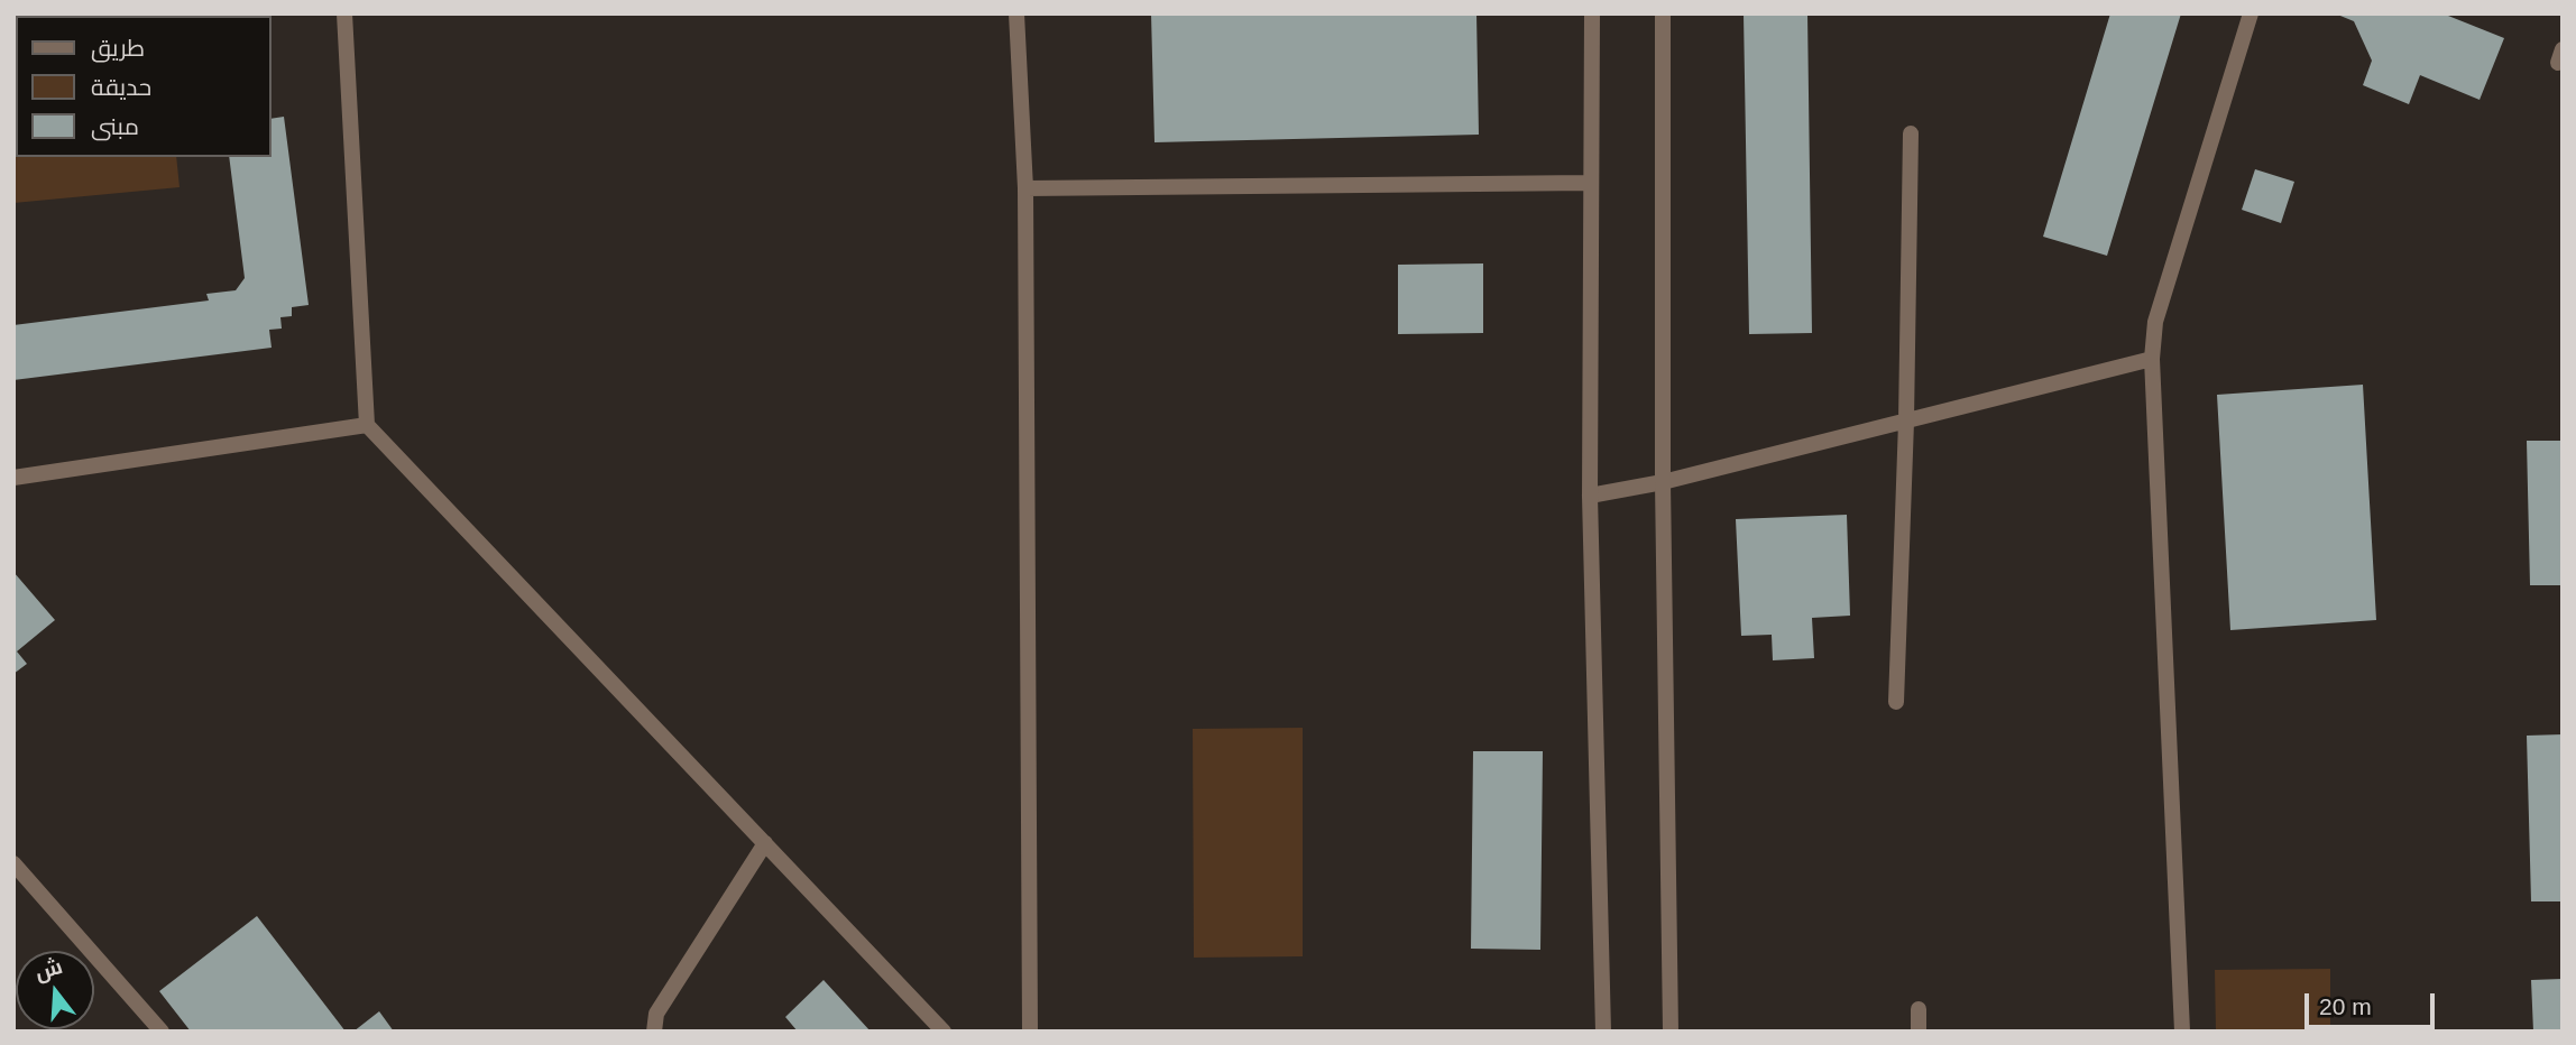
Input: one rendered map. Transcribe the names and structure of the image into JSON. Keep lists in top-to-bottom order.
{
  "legend": ["طريق", "حديقة", "مبنى"],
  "scale_bar": "20 m",
  "north": "top"
}
